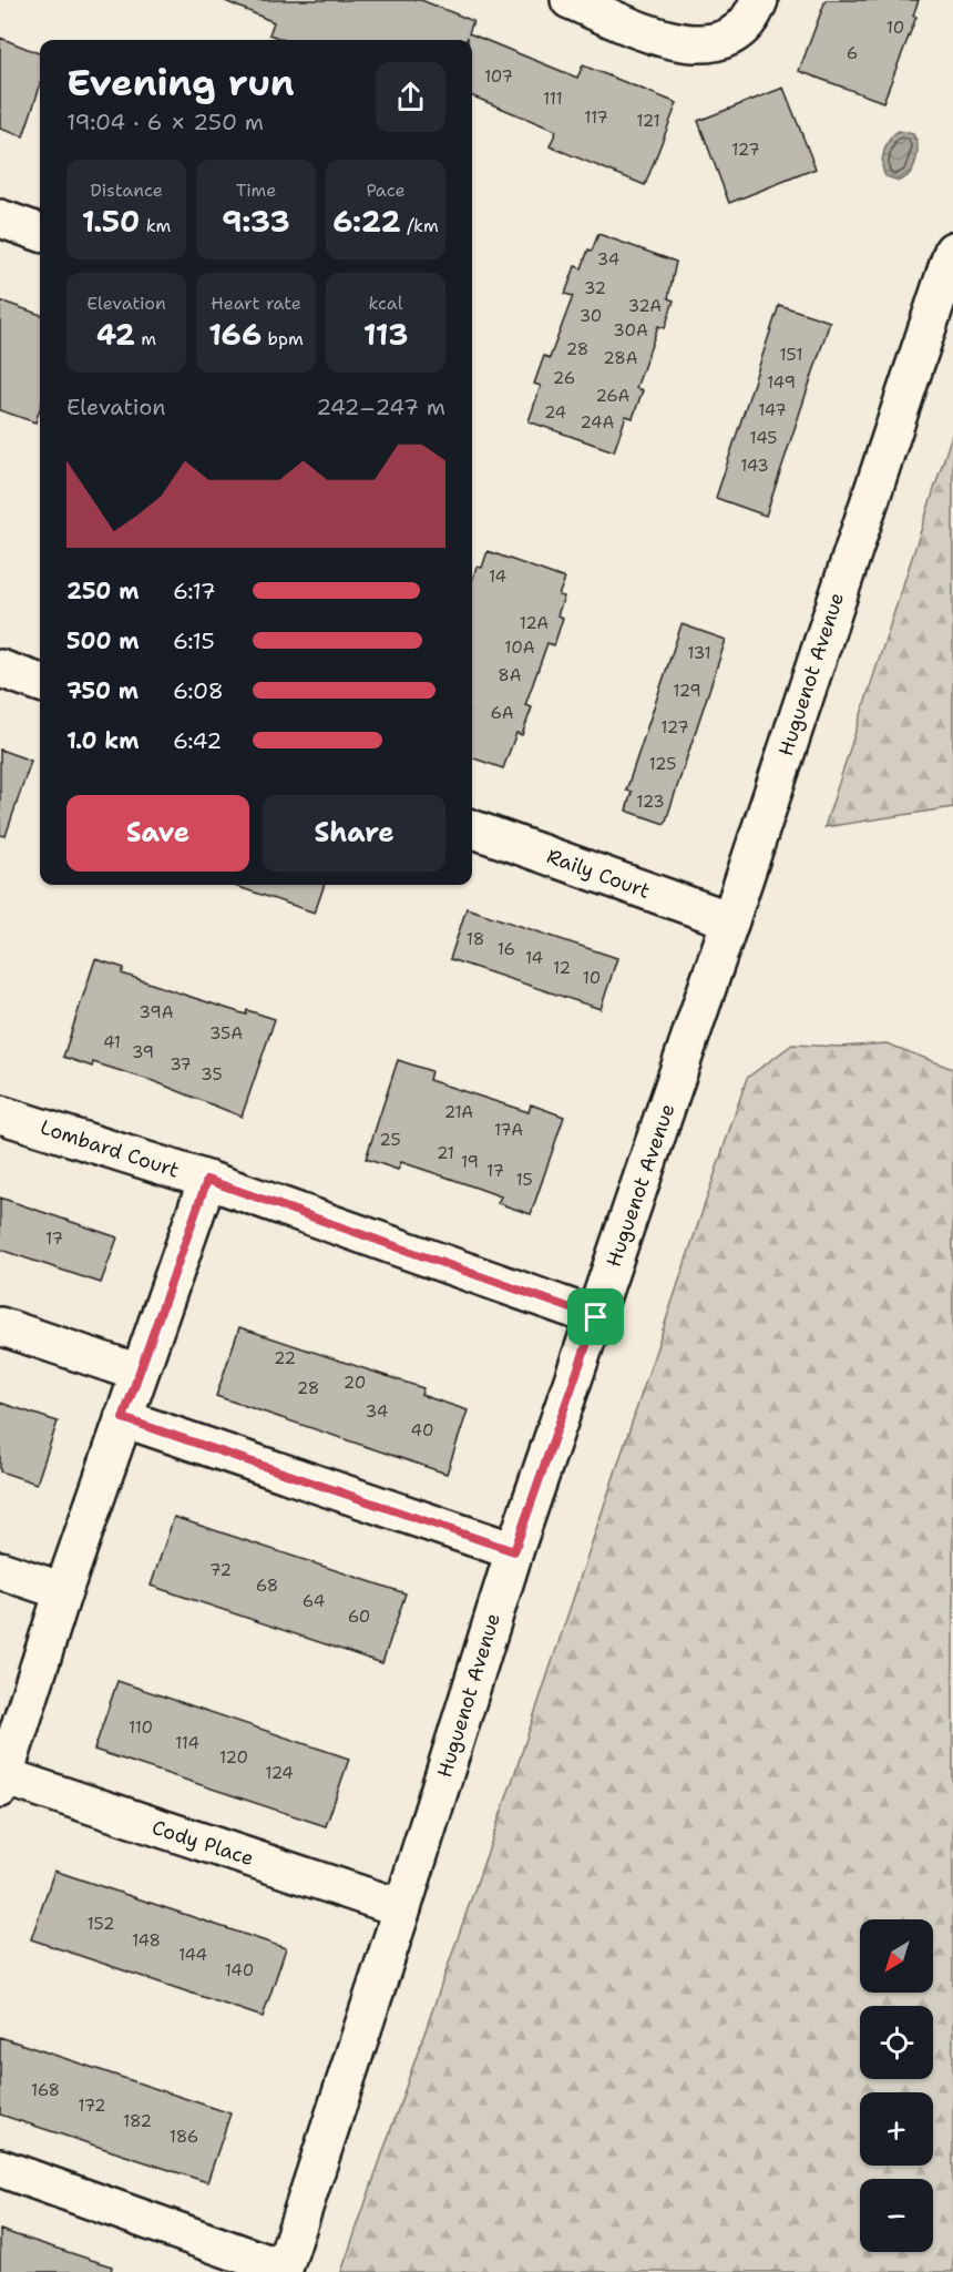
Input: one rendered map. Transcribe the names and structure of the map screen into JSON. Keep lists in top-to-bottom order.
{
  "streets": {
    "street": [
      "Huguenot Avenue",
      "Raily Court",
      "Lombard Court",
      "Cody Place"
    ]
  },
  "crossings": [
    ["Huguenot Avenue", "Raily Court"],
    ["Huguenot Avenue", "Lombard Court"],
    ["Huguenot Avenue", "Cody Place"],
    ["Lombard Court", "Cody Place"]
  ],
  "house_numbers": [
    "10",
    "6",
    "107",
    "111",
    "117",
    "121",
    "127",
    "34",
    "32",
    "32A",
    "30",
    "30A",
    "28",
    "151",
    "28A",
    "26",
    "149",
    "26A",
    "147",
    "24",
    "24A",
    "145",
    "143",
    "14",
    "12A",
    "10A",
    "131",
    "8A",
    "129",
    "6A",
    "127",
    "125",
    "123",
    "18",
    "16",
    "14",
    "12",
    "10",
    "39A",
    "35A",
    "41",
    "39",
    "37",
    "35",
    "21A",
    "17A",
    "25",
    "21",
    "19",
    "17",
    "15",
    "17",
    "22",
    "20",
    "28",
    "34",
    "40",
    "72",
    "68",
    "64",
    "60",
    "110",
    "114",
    "120",
    "124",
    "152",
    "148",
    "144",
    "140",
    "168",
    "172",
    "182",
    "186"
  ],
  "north": "bottom left",
  "page": {
    "heading": ["Evening run", "19:04 · 6 × 250 m"],
    "stats": [
      ["Distance", "1.50 km"],
      ["Time", "9:33"],
      ["Pace", "6:22 /km"],
      ["Elevation", "42 m"],
      ["Heart rate", "166 bpm"],
      ["kcal", "113"]
    ],
    "chart": ["Elevation", "242–247 m"],
    "list": [
      {
        "name": "250 m",
        "note": "6:17"
      },
      {
        "name": "500 m",
        "note": "6:15"
      },
      {
        "name": "750 m",
        "note": "6:08"
      },
      {
        "name": "1.0 km",
        "note": "6:42"
      }
    ],
    "buttons": ["Save", "Share"],
    "map_buttons": ["+", "−"]
  }
}
